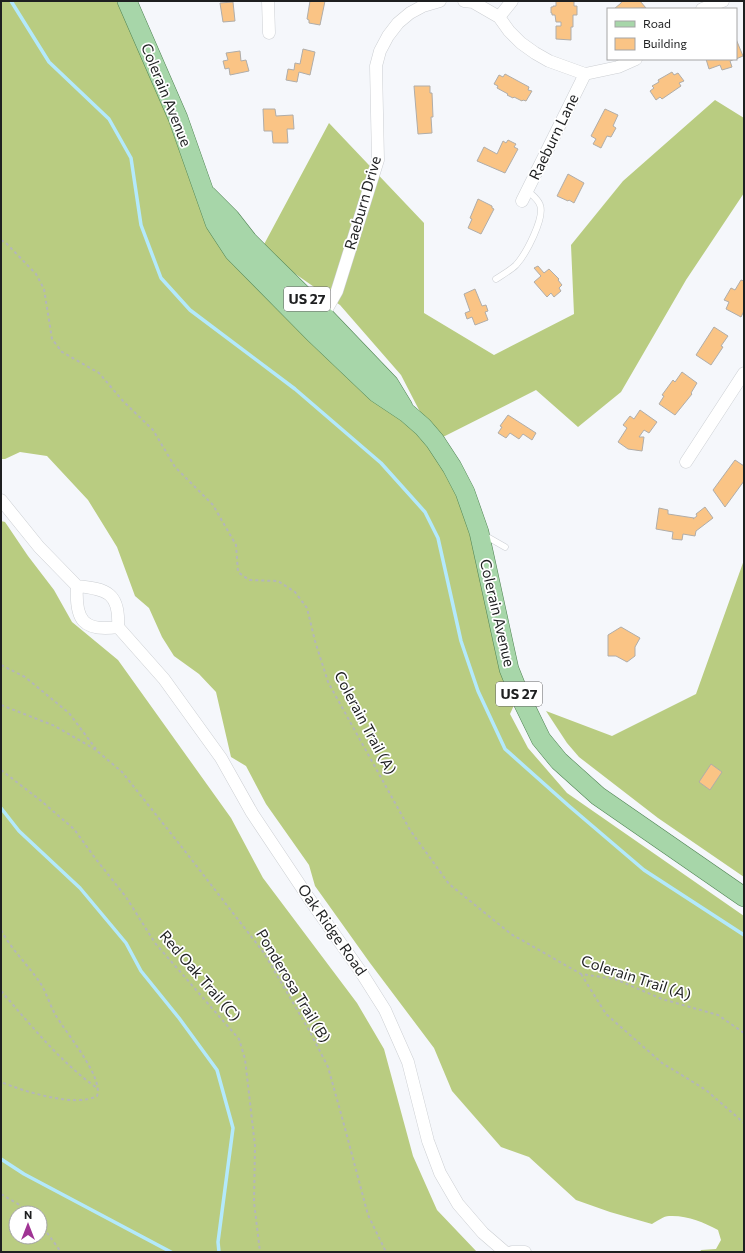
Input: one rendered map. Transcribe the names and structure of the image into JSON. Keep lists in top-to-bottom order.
{
  "streets": {
    "main road": ["Colerain Avenue", "US 27"],
    "street": ["Raeburn Lane", "Raeburn Drive", "Oak Ridge Road"],
    "path": ["Colerain Trail (A)", "Red Oak Trail (C)", "Ponderosa Trail (B)"]
  },
  "crossings": [
    ["Colerain Avenue", "Raeburn Drive"]
  ],
  "legend": ["Road", "Building"],
  "north": "top"
}
